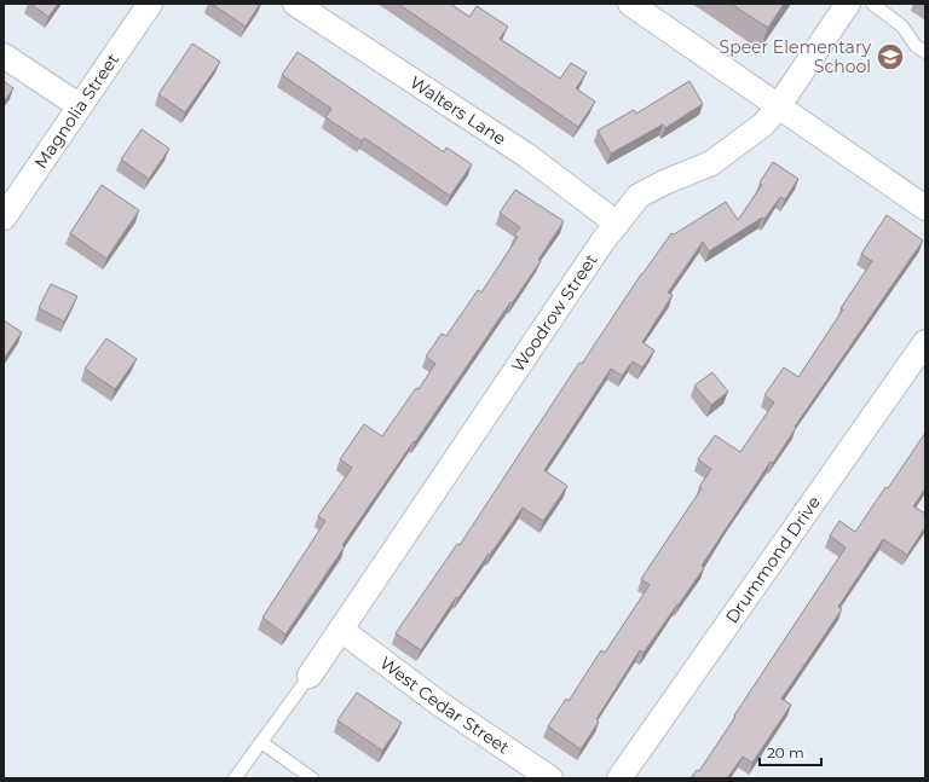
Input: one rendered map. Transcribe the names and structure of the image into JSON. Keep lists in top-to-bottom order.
{
  "streets": {
    "street": [
      "Magnolia Street",
      "Walters Lane",
      "Woodrow Street",
      "Drummond Drive",
      "West Cedar Street"
    ]
  },
  "crossings": [
    ["Walters Lane", "Woodrow Street"],
    ["Woodrow Street", "West Cedar Street"]
  ],
  "places": {
    "school or university": ["Speer Elementary School"]
  },
  "scale_bar": "20 m"
}
